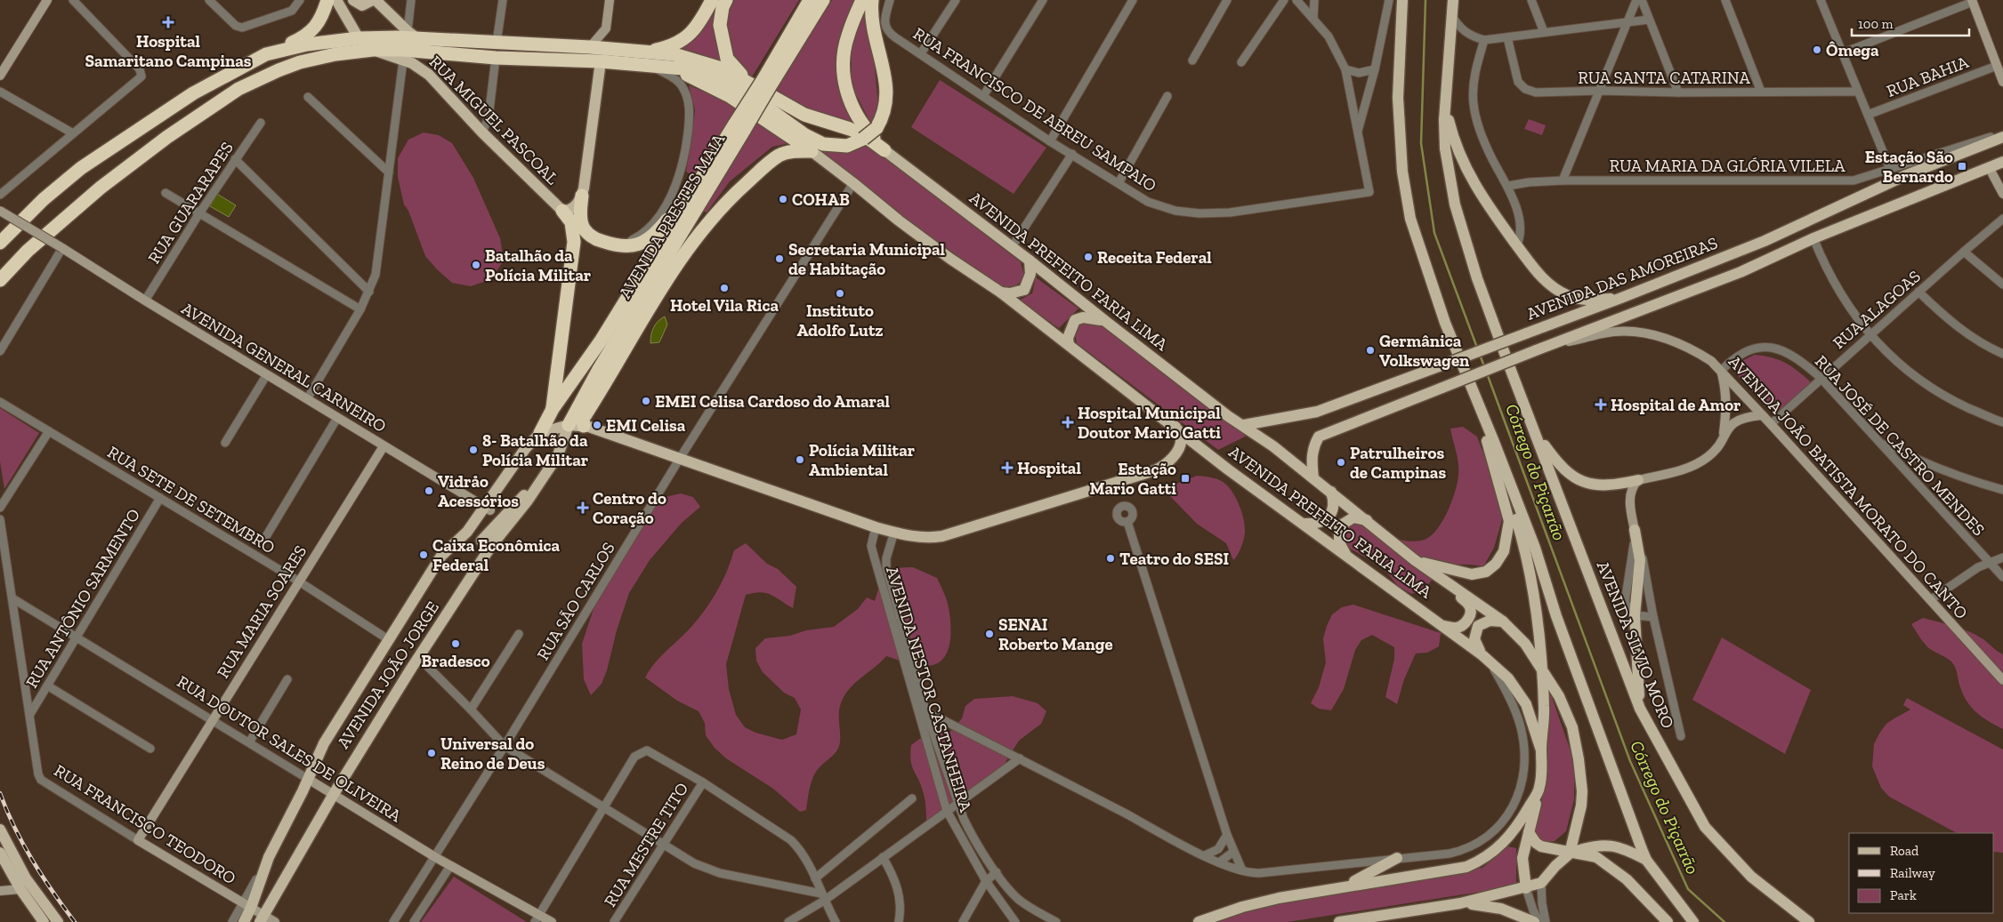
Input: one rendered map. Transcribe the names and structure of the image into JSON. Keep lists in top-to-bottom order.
{
  "streets": {
    "highway": ["AVENIDA PRESTES MAIA", "AVENIDA JOÃO JORGE"],
    "main road": [
      "RUA MIGUEL PASCOAL",
      "AVENIDA PREFEITO FARIA LIMA",
      "AVENIDA DAS AMOREIRAS",
      "AVENIDA SILVIO MORO"
    ],
    "street": [
      "RUA BAHIA",
      "RUA SANTA CATARINA",
      "RUA FRANCISCO DE ABREU SAMPAIO",
      "RUA MARIA DA GLÓRIA VILELA",
      "RUA GUARARAPES",
      "RUA ALAGOAS",
      "AVENIDA GENERAL CARNEIRO",
      "RUA JOSÉ DE CASTRO MENDES",
      "AVENIDA JOÃO BATISTA MORATO DO CANTO",
      "RUA SETE DE SETEMBRO",
      "RUA ANTÔNIO SARMENTO",
      "RUA SÃO CARLOS",
      "RUA MARIA SOARES",
      "AVENIDA NESTOR CASTANHEIRA",
      "RUA DOUTOR SALES DE OLIVEIRA",
      "RUA FRANCISCO TEODORO",
      "RUA MESTRE TITO"
    ]
  },
  "crossings": [
    ["RUA MARIA DA GLÓRIA VILELA", "AVENIDA DAS AMOREIRAS"],
    ["RUA GUARARAPES", "AVENIDA GENERAL CARNEIRO"],
    ["AVENIDA PRESTES MAIA", "AVENIDA JOÃO JORGE"],
    ["AVENIDA PREFEITO FARIA LIMA", "AVENIDA DAS AMOREIRAS"],
    ["AVENIDA PREFEITO FARIA LIMA", "RUA SÃO CARLOS"],
    ["RUA ALAGOAS", "RUA JOSÉ DE CASTRO MENDES"],
    ["RUA ALAGOAS", "AVENIDA JOÃO BATISTA MORATO DO CANTO"],
    ["AVENIDA GENERAL CARNEIRO", "RUA MARIA SOARES"],
    ["AVENIDA GENERAL CARNEIRO", "AVENIDA JOÃO JORGE"],
    ["RUA JOSÉ DE CASTRO MENDES", "AVENIDA JOÃO BATISTA MORATO DO CANTO"],
    ["RUA SETE DE SETEMBRO", "RUA ANTÔNIO SARMENTO"],
    ["RUA SETE DE SETEMBRO", "RUA MARIA SOARES"],
    ["RUA SETE DE SETEMBRO", "AVENIDA JOÃO JORGE"],
    ["RUA ANTÔNIO SARMENTO", "RUA DOUTOR SALES DE OLIVEIRA"],
    ["RUA ANTÔNIO SARMENTO", "RUA FRANCISCO TEODORO"],
    ["RUA SÃO CARLOS", "RUA DOUTOR SALES DE OLIVEIRA"],
    ["RUA MARIA SOARES", "RUA DOUTOR SALES DE OLIVEIRA"],
    ["RUA MARIA SOARES", "RUA FRANCISCO TEODORO"],
    ["AVENIDA JOÃO JORGE", "RUA DOUTOR SALES DE OLIVEIRA"],
    ["AVENIDA JOÃO JORGE", "RUA FRANCISCO TEODORO"],
    ["RUA DOUTOR SALES DE OLIVEIRA", "RUA FRANCISCO TEODORO"]
  ],
  "water": ["Córrego do Piçarrão"],
  "places": {
    "health": [
      "Hospital Samaritano Campinas",
      "Hospital de Amor",
      "Hospital Municipal Doutor Mario Gatti",
      "Hospital",
      "Centro do Coração"
    ],
    "other": [
      "Ômega",
      "COHAB",
      "Receita Federal",
      "Secretaria Municipal de Habitação",
      "Batalhão da Polícia Militar",
      "Hotel Vila Rica",
      "Instituto Adolfo Lutz",
      "Germânica Volkswagen",
      "EMEI Celisa Cardoso do Amaral",
      "EMI Celisa",
      "8- Batalhão da Polícia Militar",
      "Polícia Militar Ambiental",
      "Patrulheiros de Campinas",
      "Vidråo Acessórios",
      "Caixa Econômica Federal",
      "Teatro do SESI",
      "SENAI Roberto Mange",
      "Bradesco",
      "Universal do Reino de Deus"
    ],
    "transit": ["Estação São Bernardo", "Estação Mario Gatti"]
  },
  "legend": ["Road", "Railway", "Park"],
  "scale_bar": "100 m"
}
